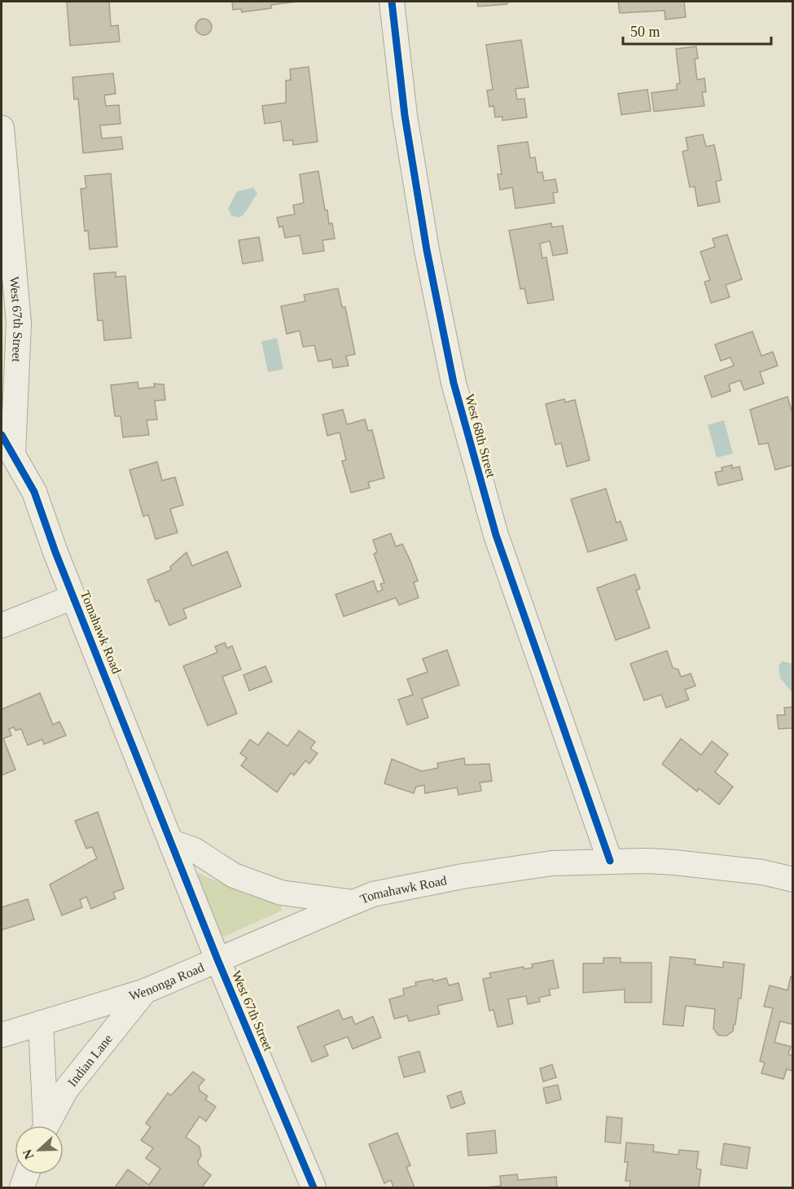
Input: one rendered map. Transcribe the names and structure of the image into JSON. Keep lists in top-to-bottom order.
{
  "streets": {
    "street": [
      "West 67th Street",
      "West 68th Street",
      "Tomahawk Road",
      "Wenonga Road",
      "Indian Lane"
    ]
  },
  "crossings": [
    ["West 67th Street", "Tomahawk Road"],
    ["West 67th Street", "Wenonga Road"],
    ["West 68th Street", "Tomahawk Road"],
    ["Tomahawk Road", "Wenonga Road"],
    ["Wenonga Road", "Indian Lane"]
  ],
  "scale_bar": "50 m",
  "north": "left"
}
